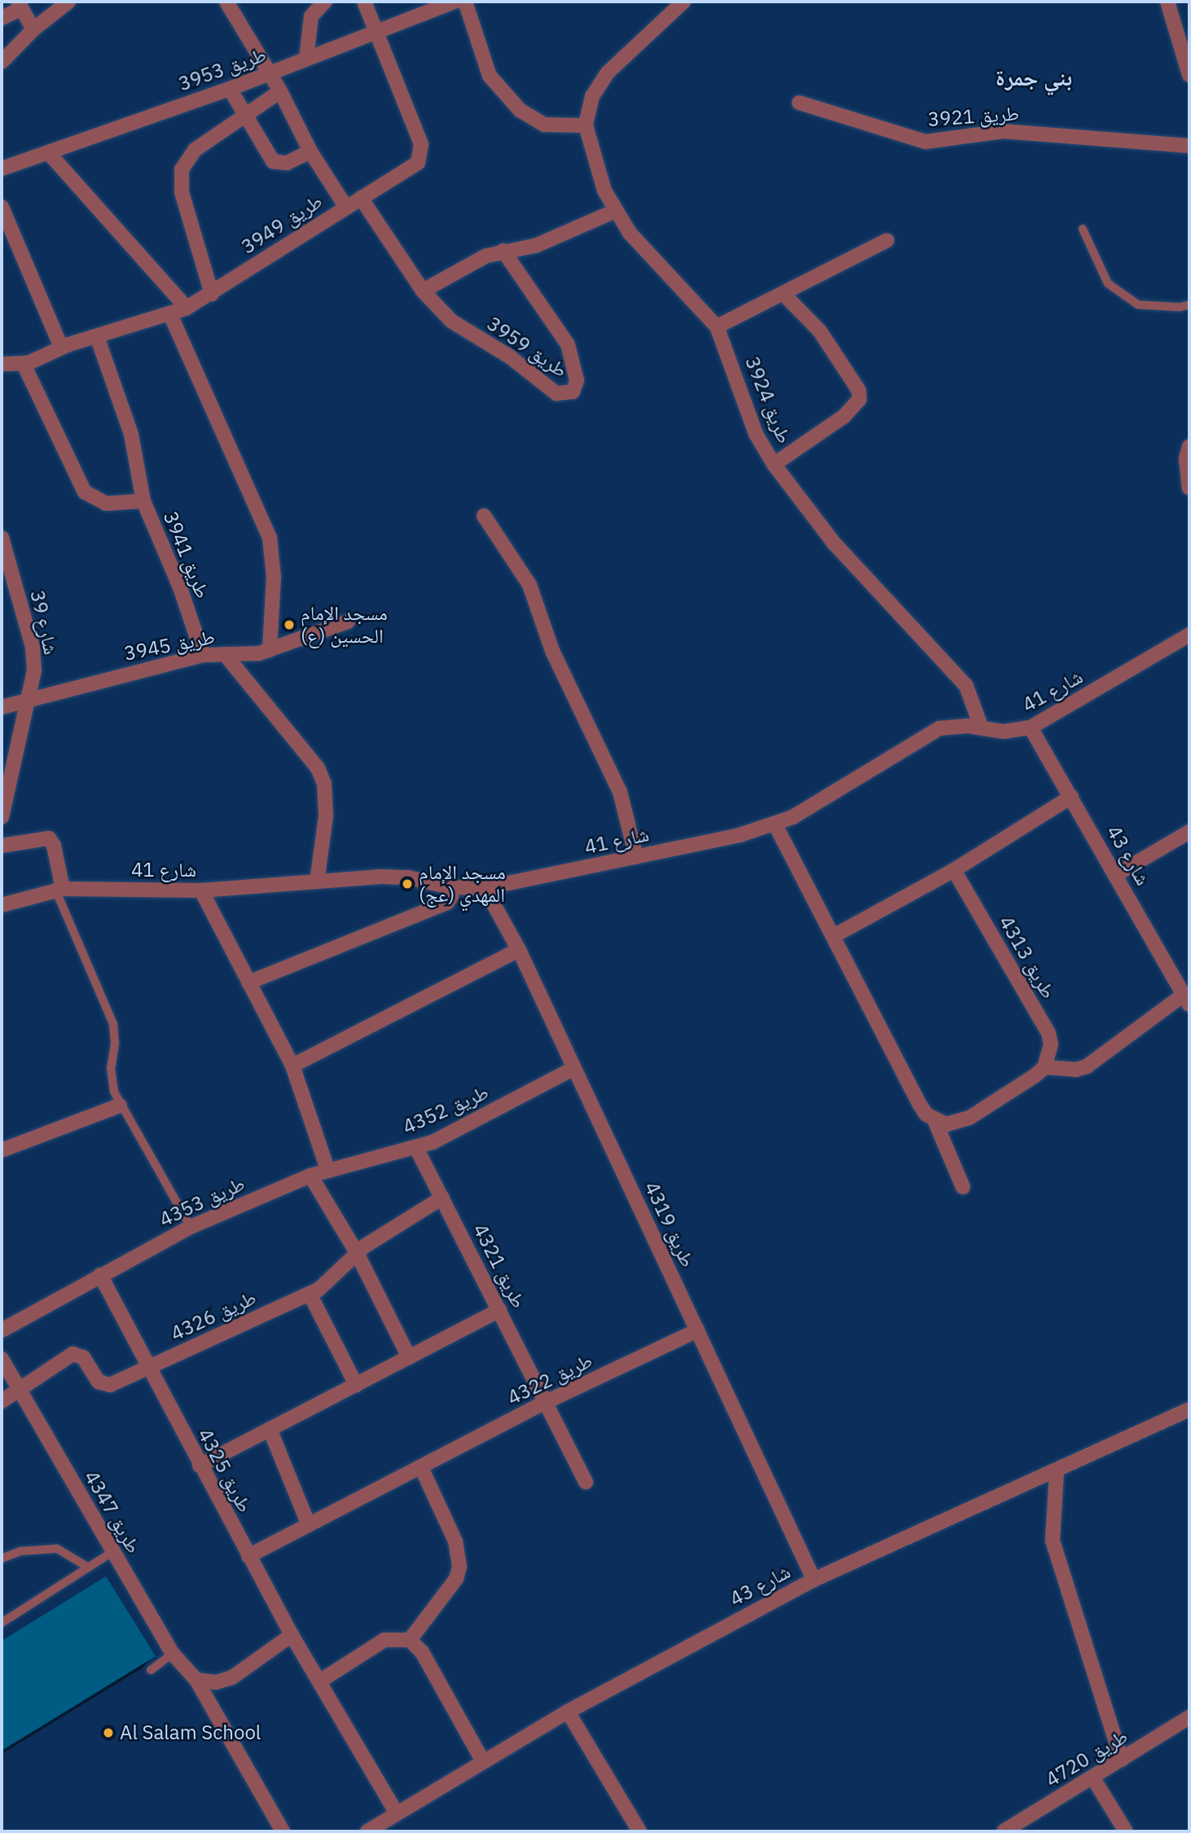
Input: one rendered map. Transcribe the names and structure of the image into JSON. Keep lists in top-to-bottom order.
{
  "streets": {
    "street": [
      "طريق 3953",
      "طريق 3921",
      "طريق 3949",
      "طريق 3959",
      "طريق 3924",
      "طريق 3941",
      "شارع 39",
      "طريق 3945",
      "شارع 41",
      "شارع 43",
      "طريق 4313",
      "طريق 4352",
      "طريق 4353",
      "طريق 4319",
      "طريق 4321",
      "طريق 4326",
      "طريق 4322",
      "طريق 4325",
      "طريق 4347",
      "طريق 4720"
    ]
  },
  "crossings": [
    ["طريق 3953", "طريق 3949"],
    ["طريق 3949", "طريق 3959"],
    ["طريق 3949", "طريق 3941"],
    ["طريق 3924", "شارع 41"],
    ["طريق 3941", "طريق 3945"],
    ["شارع 39", "طريق 3945"],
    ["شارع 41", "شارع 43"],
    ["شارع 41", "طريق 4319"],
    ["شارع 43", "طريق 4319"],
    ["شارع 43", "طريق 4325"],
    ["طريق 4352", "طريق 4353"],
    ["طريق 4352", "طريق 4319"],
    ["طريق 4352", "طريق 4321"],
    ["طريق 4353", "طريق 4325"],
    ["طريق 4319", "طريق 4322"],
    ["طريق 4321", "طريق 4326"],
    ["طريق 4321", "طريق 4322"],
    ["طريق 4326", "طريق 4325"],
    ["طريق 4326", "طريق 4347"],
    ["طريق 4322", "طريق 4325"]
  ],
  "districts": ["بني جمرة"],
  "places": ["مسجد الإمام الحسين (ع)", "مسجد الإمام المهدي (عج)", "Al Salam School"]
}
